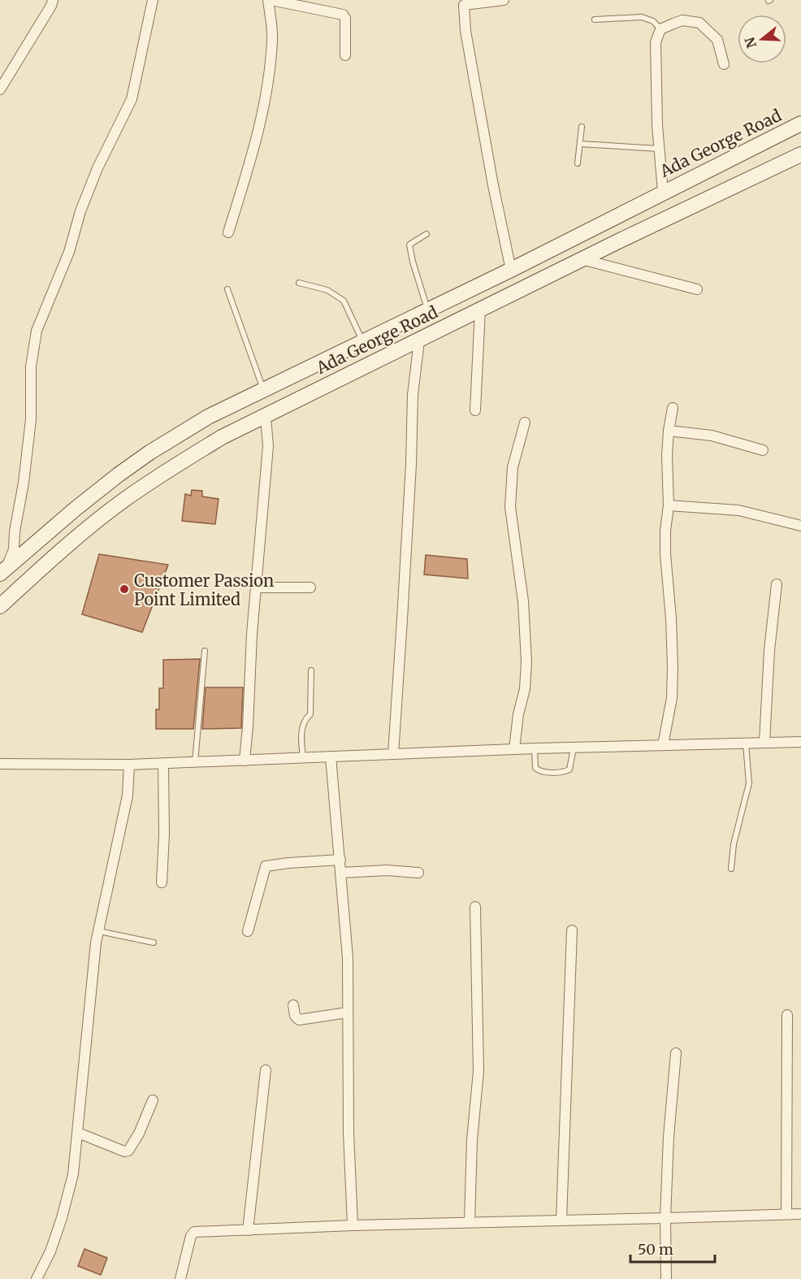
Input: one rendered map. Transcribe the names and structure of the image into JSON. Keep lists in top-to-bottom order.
{
  "streets": {
    "main road": ["Ada George Road"]
  },
  "places": ["Customer Passion Point Limited"],
  "scale_bar": "50 m",
  "north": "left"
}
